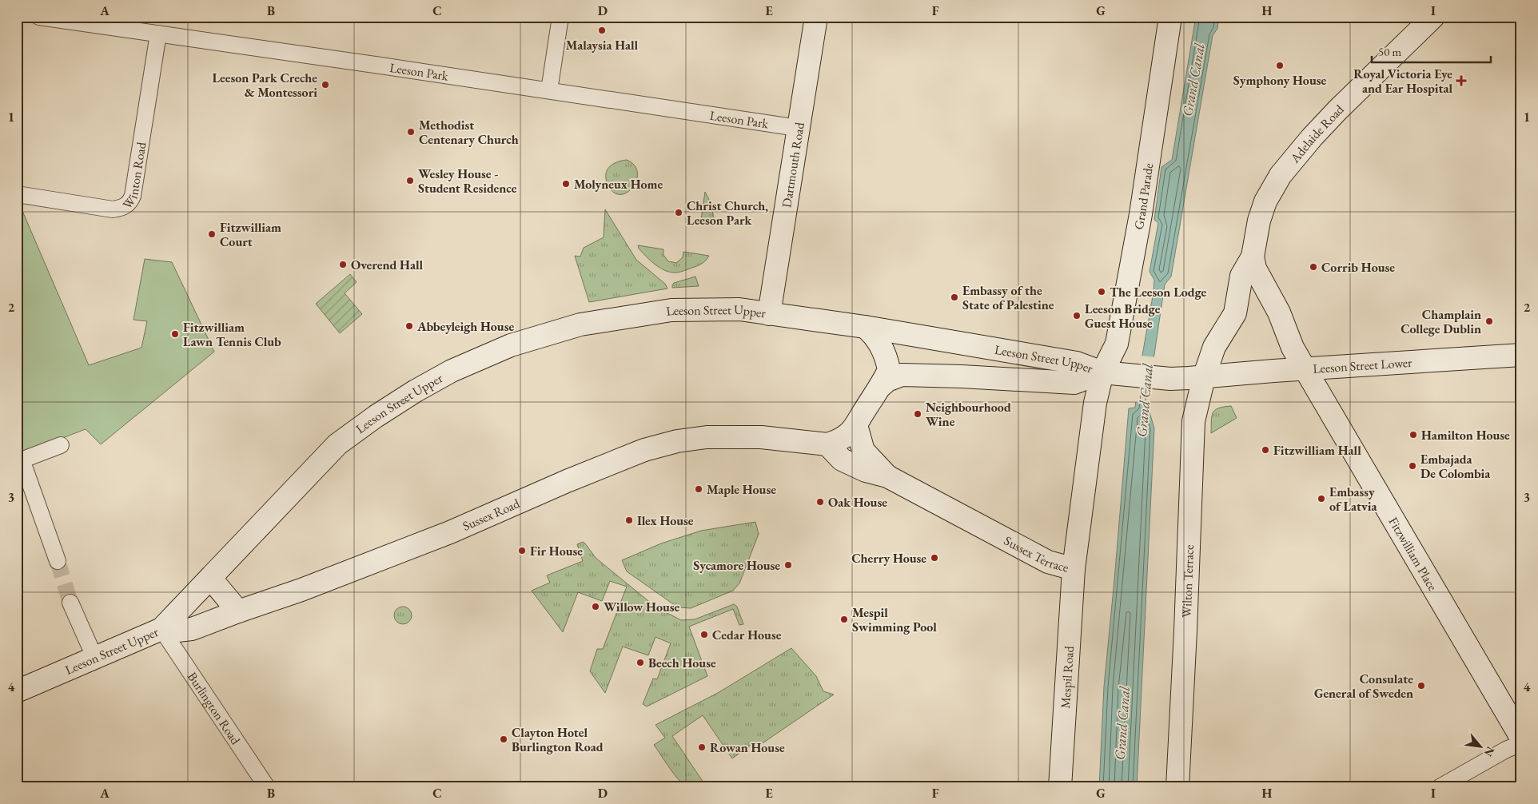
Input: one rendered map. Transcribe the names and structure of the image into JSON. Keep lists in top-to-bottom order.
{
  "streets": {
    "main road": [
      "Adelaide Road",
      "Dartmouth Road",
      "Grand Parade",
      "Leeson Street Upper",
      "Leeson Street Lower",
      "Sussex Road",
      "Sussex Terrace",
      "Fitzwilliam Place",
      "Wilton Terrace",
      "Mespil Road"
    ],
    "street": ["Leeson Park", "Winton Road", "Burlington Road"]
  },
  "crossings": [
    ["Leeson Park", "Dartmouth Road"],
    ["Leeson Park", "Winton Road"],
    ["Adelaide Road", "Leeson Street Lower"],
    ["Adelaide Road", "Fitzwilliam Place"],
    ["Adelaide Road", "Wilton Terrace"],
    ["Dartmouth Road", "Leeson Street Upper"],
    ["Grand Parade", "Leeson Street Upper"],
    ["Grand Parade", "Sussex Terrace"],
    ["Leeson Street Upper", "Leeson Street Lower"],
    ["Leeson Street Upper", "Sussex Road"],
    ["Leeson Street Upper", "Sussex Terrace"],
    ["Leeson Street Upper", "Burlington Road"],
    ["Leeson Street Lower", "Fitzwilliam Place"],
    ["Leeson Street Lower", "Wilton Terrace"],
    ["Sussex Road", "Sussex Terrace"],
    ["Sussex Road", "Burlington Road"],
    ["Sussex Terrace", "Mespil Road"]
  ],
  "water": ["Grand Canal"],
  "places": {
    "other": [
      "Malaysia Hall",
      "Symphony House",
      "Leeson Park Creche & Montessori",
      "Methodist Centenary Church",
      "Wesley House - Student Residence",
      "Molyneux Home",
      "Christ Church, Leeson Park",
      "Fitzwilliam Court",
      "Overend Hall",
      "Corrib House",
      "The Leeson Lodge",
      "Embassy of the State of Palestine",
      "Leeson Bridge Guest House",
      "Champlain College Dublin",
      "Abbeyleigh House",
      "Fitzwilliam Lawn Tennis Club",
      "Neighbourhood Wine",
      "Hamilton House",
      "Fitzwilliam Hall",
      "Embajada De Colombia",
      "Maple House",
      "Embassy of Latvia",
      "Oak House",
      "Ilex House",
      "Fir House",
      "Cherry House",
      "Sycamore House",
      "Willow House",
      "Mespil Swimming Pool",
      "Cedar House",
      "Beech House",
      "Consulate General of Sweden",
      "Clayton Hotel Burlington Road",
      "Rowan House"
    ],
    "health": ["Royal Victoria Eye and Ear Hospital"]
  },
  "scale_bar": "50 m",
  "north": "bottom right",
  "grid": {
    "columns": [
      "A",
      "B",
      "C",
      "D",
      "E",
      "F",
      "G",
      "H",
      "I"
    ],
    "rows": [
      "1",
      "2",
      "3",
      "4"
    ]
  }
}
